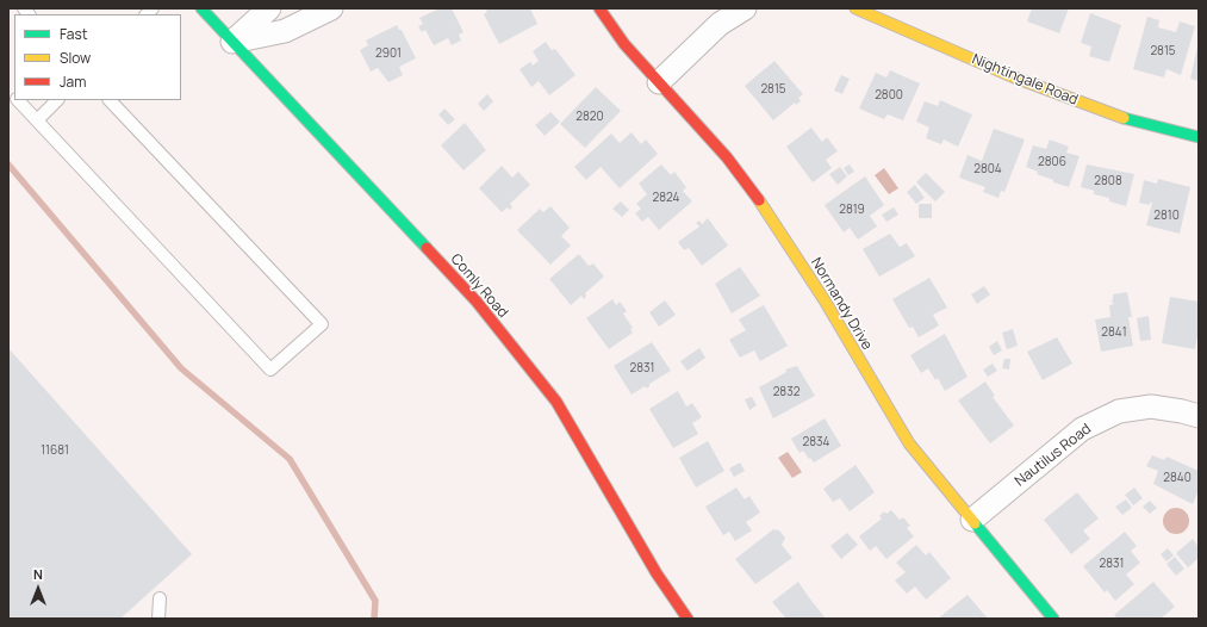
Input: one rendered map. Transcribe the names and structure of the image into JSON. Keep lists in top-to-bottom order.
{
  "streets": {
    "street": [
      "Nightingale Road",
      "Comly Road",
      "Normandy Drive",
      "Nautilus Road"
    ]
  },
  "crossings": [
    ["Normandy Drive", "Nautilus Road"]
  ],
  "house_numbers": [
    "2815",
    "2901",
    "2815",
    "2800",
    "2820",
    "2806",
    "2804",
    "2808",
    "2824",
    "2819",
    "2810",
    "2841",
    "2831",
    "2832",
    "2834",
    "11681",
    "2840",
    "2831"
  ],
  "legend": ["Fast", "Slow", "Jam"],
  "north": "top"
}
